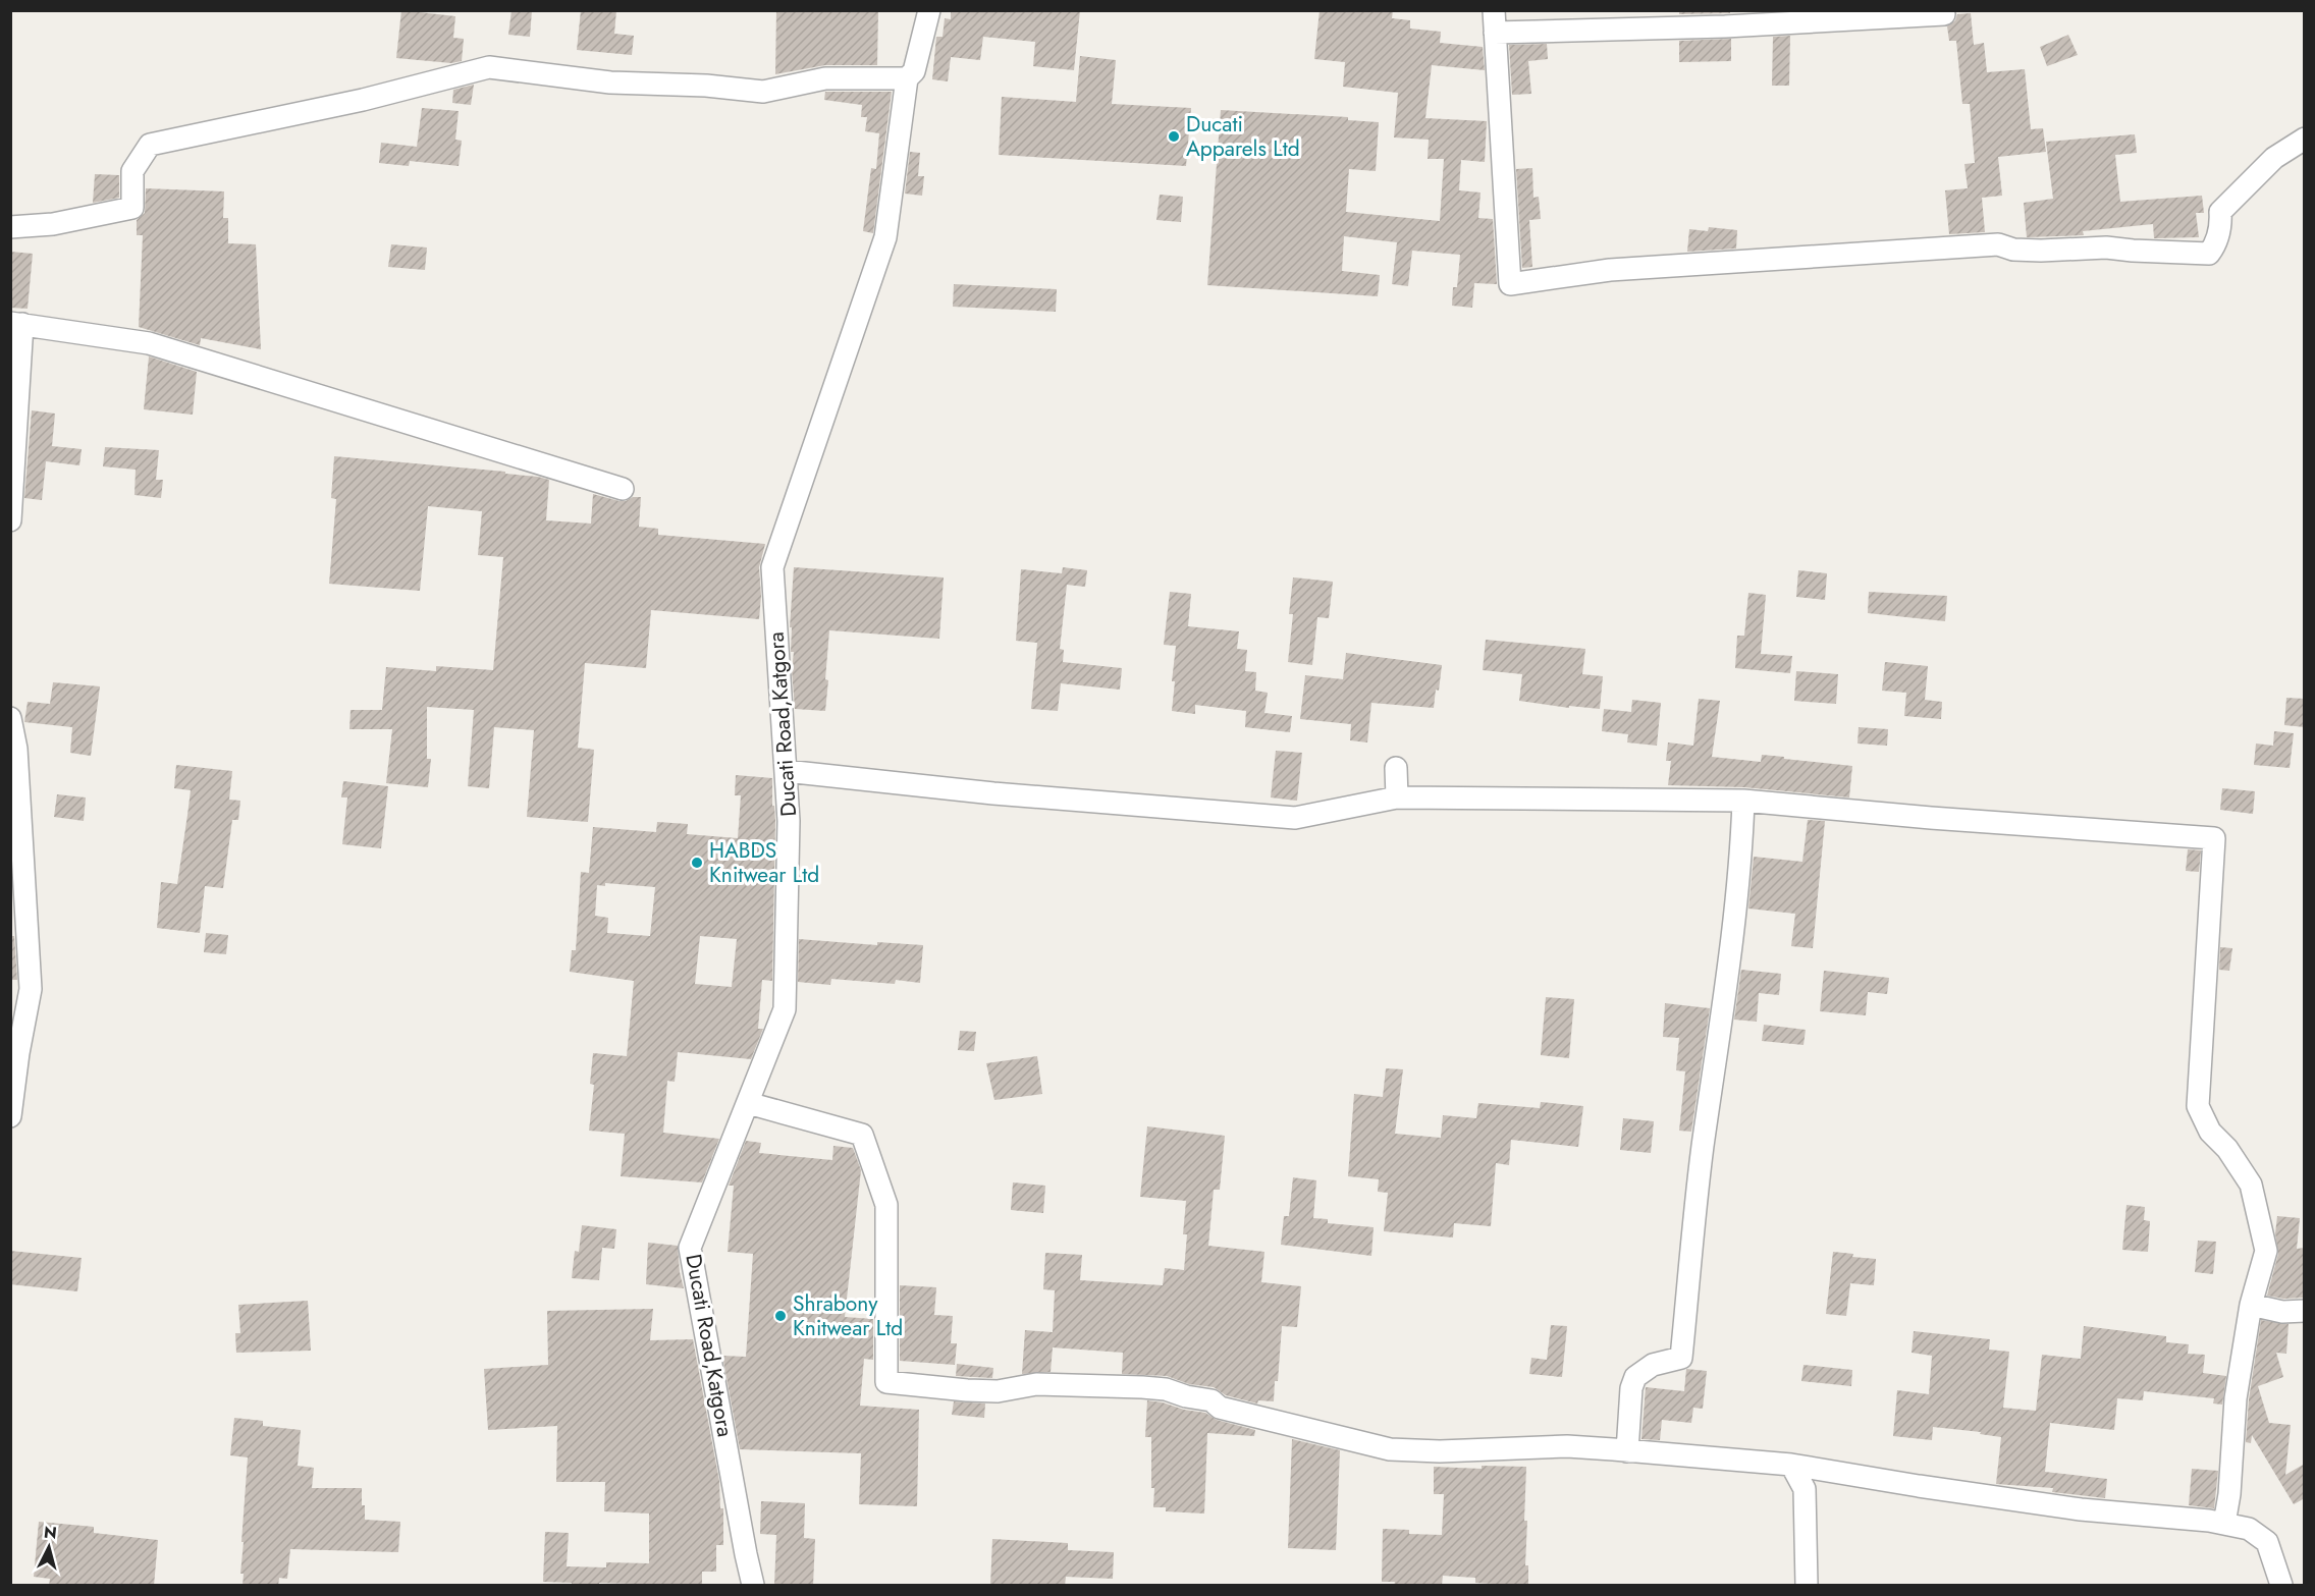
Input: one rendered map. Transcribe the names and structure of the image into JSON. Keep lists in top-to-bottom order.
{
  "streets": {
    "street": ["Ducati Road,Katgora"]
  },
  "places": ["Ducati Apparels Ltd", "HABDS Knitwear Ltd", "Shrabony Knitwear Ltd"],
  "north": "top"
}
